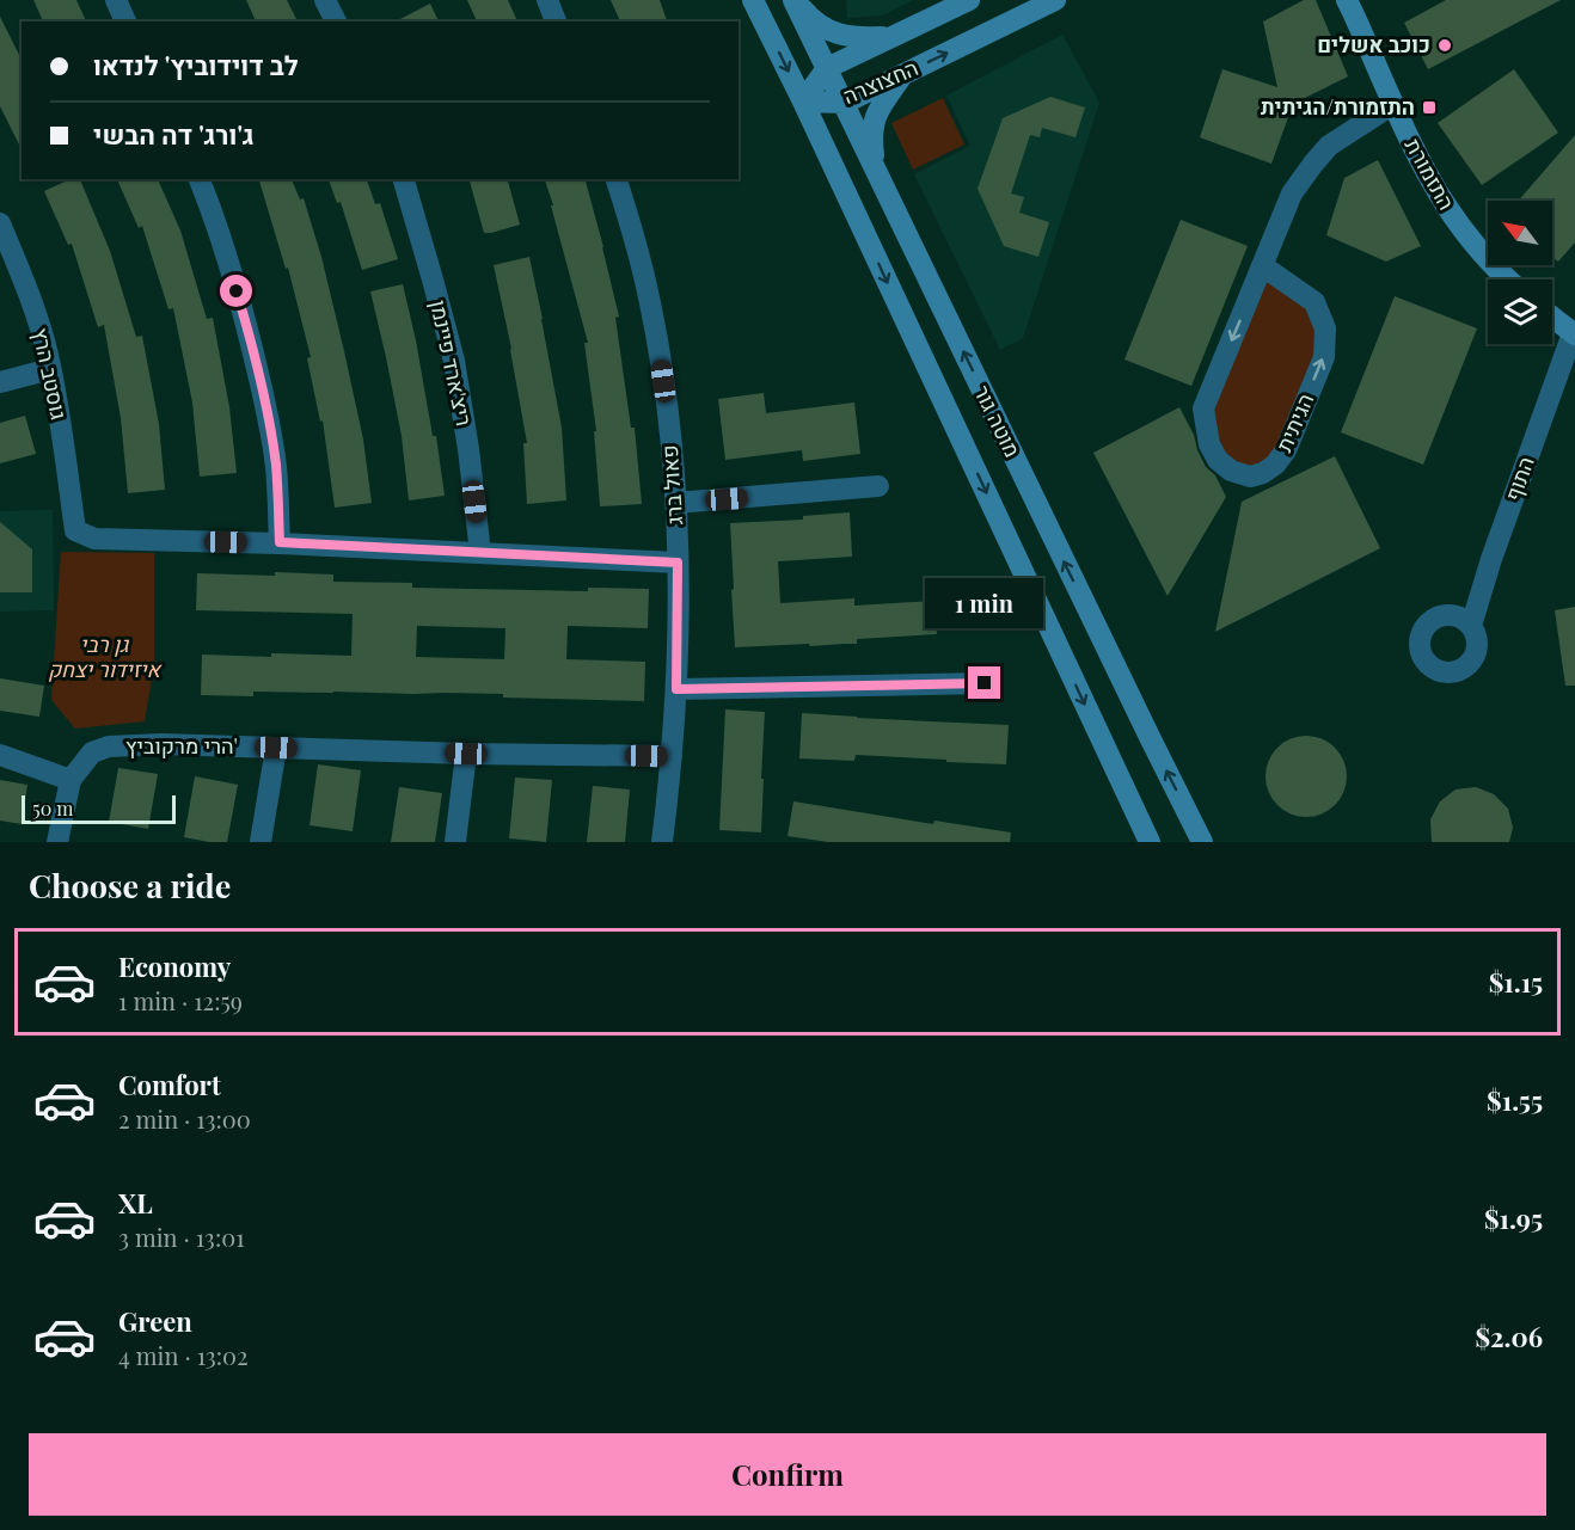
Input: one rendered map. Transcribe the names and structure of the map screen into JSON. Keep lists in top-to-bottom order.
{
  "streets": {
    "main road": ["החצוצרה", "התזמורת", "מוטה גור"],
    "street": [
      "ריצ'ארד פיינמן",
      "גוסטב הרץ",
      "הגיתית",
      "התוף",
      "פאול ברג",
      "הרי מרקוביץ'"
    ]
  },
  "crossings": [
    ["החצוצרה", "מוטה גור"],
    ["התזמורת", "הגיתית"],
    ["פאול ברג", "הרי מרקוביץ'"]
  ],
  "parks": ["גן רבי איזידור יצחק"],
  "places": {
    "other": ["כוכב אשלים"],
    "transit": ["התזמורת/הגיתית"]
  },
  "scale_bar": "50 m",
  "north": "top left",
  "page": {
    "banner": ["לב דוידוביץ' לנדאו", "ג'ורג' דה הבשי"],
    "bubble": "1 min",
    "scale": "50 m",
    "heading": "Choose a ride",
    "list": [
      {
        "name": "Economy",
        "note": "1 min · 12:59",
        "value": "$1.15"
      },
      {
        "name": "Comfort",
        "note": "2 min · 13:00",
        "value": "$1.55"
      },
      {
        "name": "XL",
        "note": "3 min · 13:01",
        "value": "$1.95"
      },
      {
        "name": "Green",
        "note": "4 min · 13:02",
        "value": "$2.06"
      }
    ],
    "buttons": "Confirm"
  }
}
